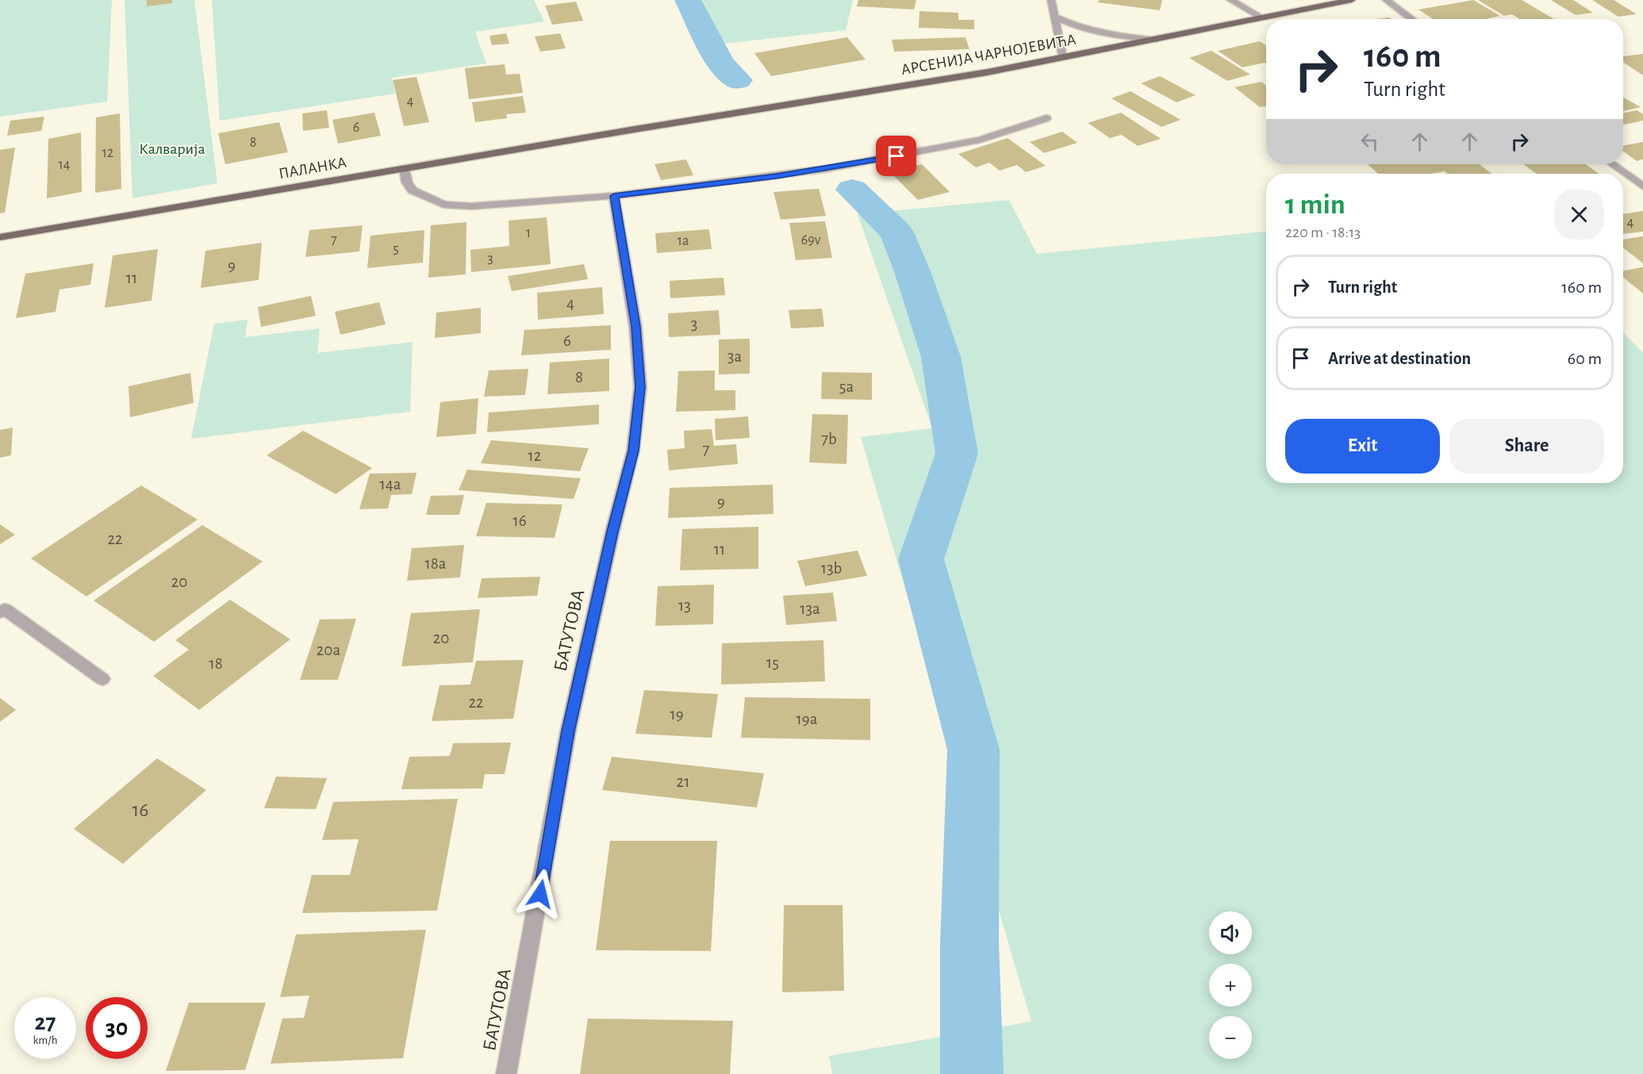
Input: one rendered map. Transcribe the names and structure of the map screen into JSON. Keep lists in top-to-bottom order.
{
  "streets": {
    "main road": ["АРСЕНИЈА ЧАРНОЈЕВИЋА", "ПАЛАНКА"],
    "street": ["БАТУТОВА"]
  },
  "crossings": [
    ["АРСЕНИЈА ЧАРНОЈЕВИЋА", "ПАЛАНКА"]
  ],
  "parks": ["Калварија"],
  "house_numbers": [
    "4",
    "6",
    "8",
    "12",
    "14",
    "4",
    "1",
    "7",
    "69v",
    "1a",
    "5",
    "3",
    "9",
    "11",
    "4",
    "3",
    "6",
    "3a",
    "8",
    "5a",
    "7b",
    "7",
    "12",
    "14a",
    "9",
    "16",
    "22",
    "11",
    "18a",
    "13b",
    "20",
    "13",
    "13a",
    "20",
    "20a",
    "15",
    "18",
    "22",
    "19",
    "19a",
    "21",
    "16"
  ],
  "page": {
    "turn": ["160 m", "Turn right"],
    "heading": ["1 min", "220 m · 18:13"],
    "list": [
      {
        "name": "Turn right",
        "value": "160 m"
      },
      {
        "name": "Arrive at destination",
        "value": "60 m"
      }
    ],
    "buttons": ["Exit", "Share"],
    "map_buttons": ["+", "−"],
    "speed": "27 km/h",
    "limit": "30"
  }
}
